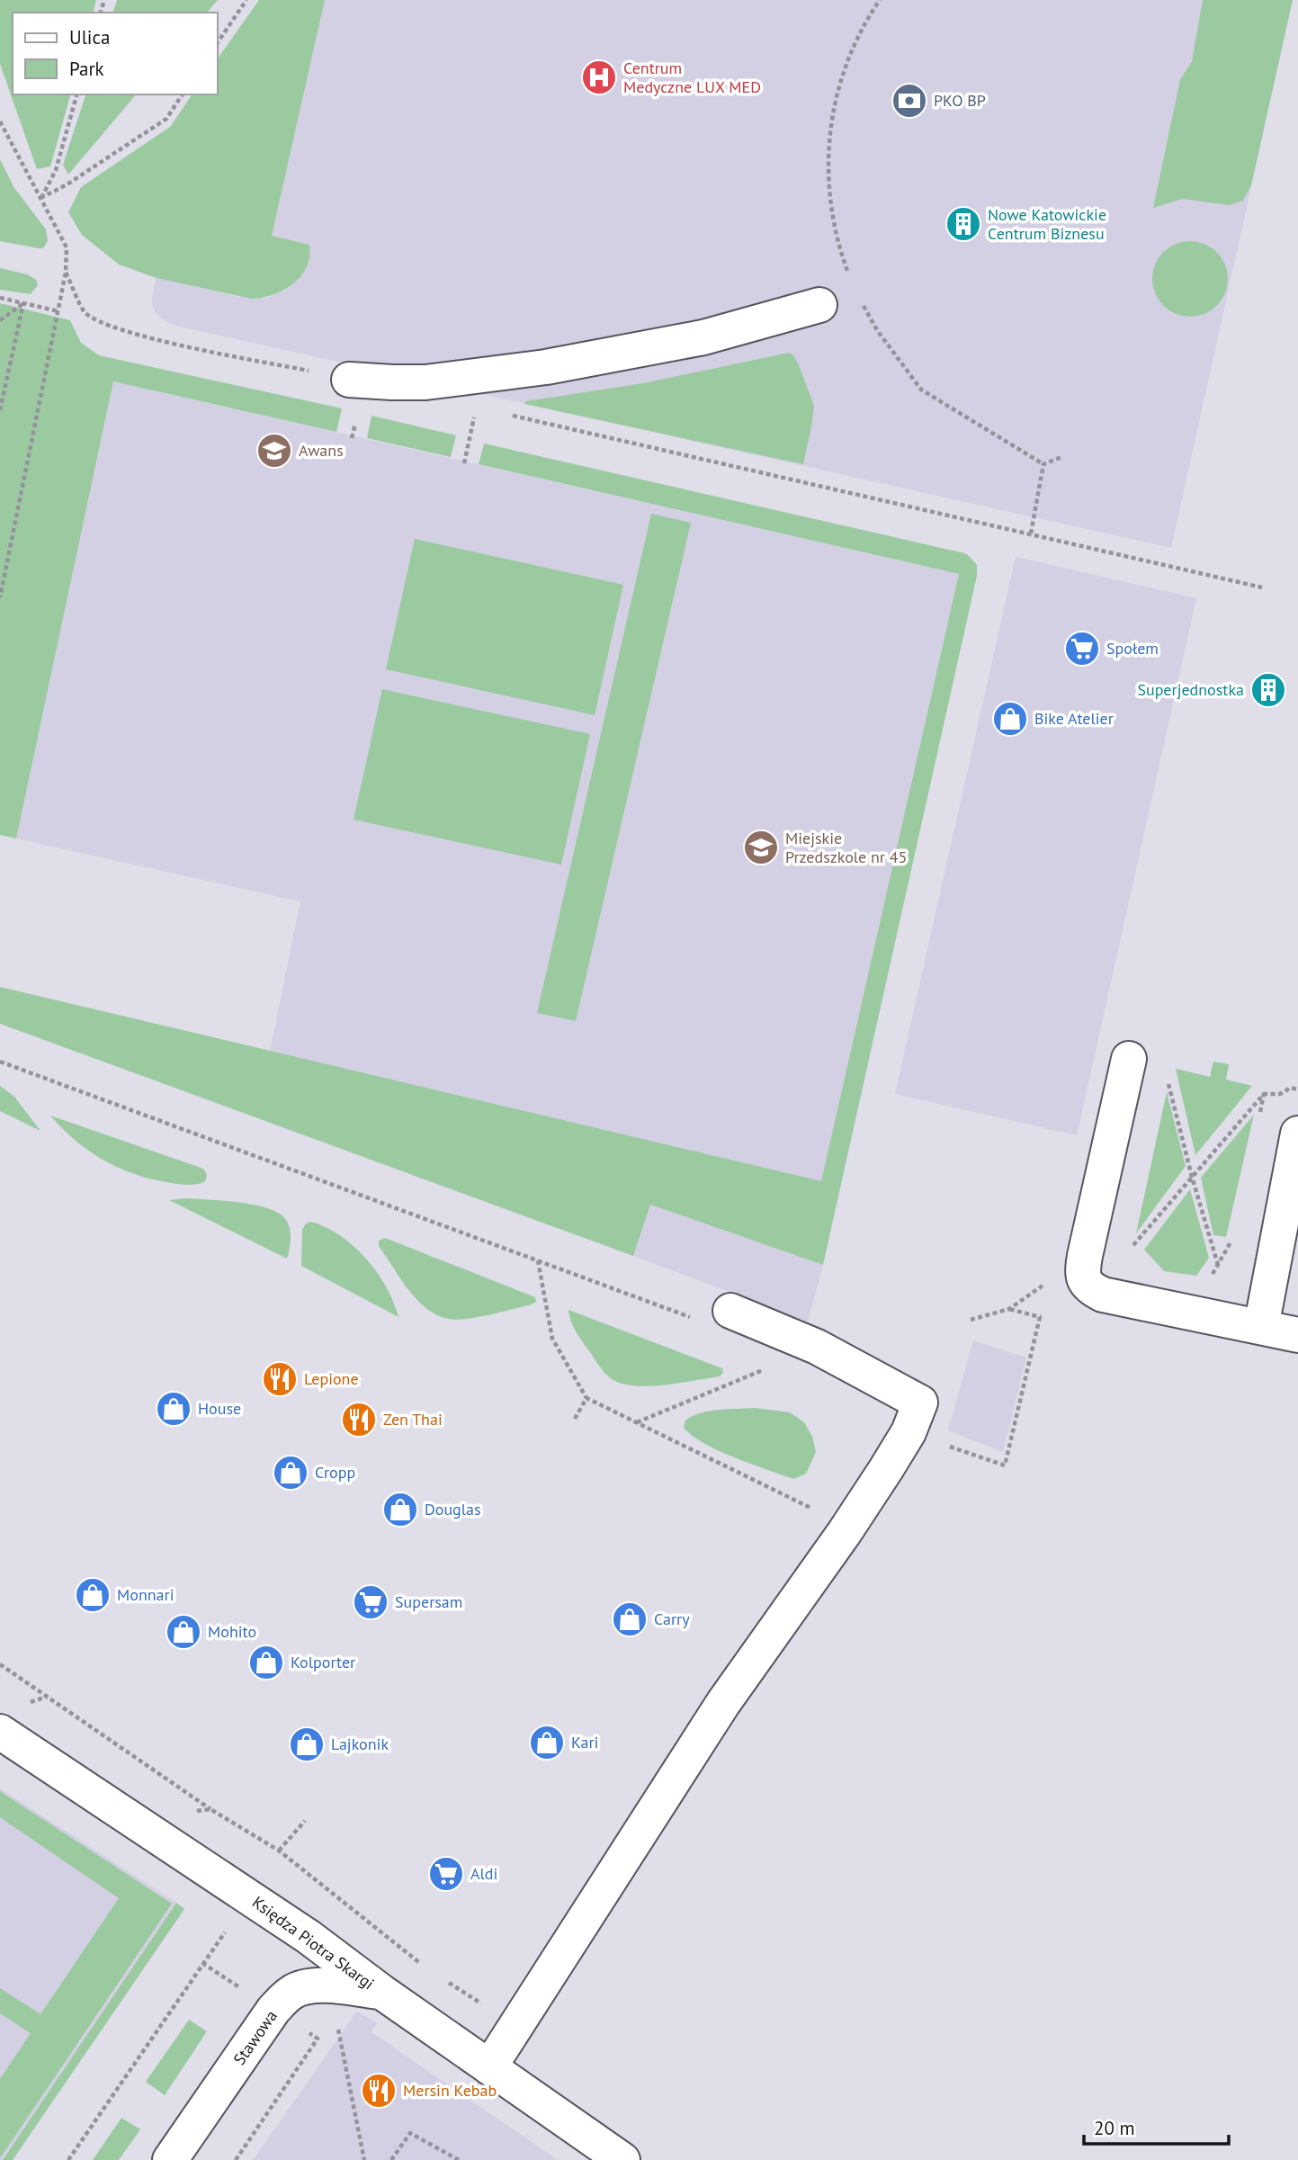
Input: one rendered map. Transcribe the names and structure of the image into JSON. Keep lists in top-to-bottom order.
{
  "streets": {
    "street": ["Księdza Piotra Skargi", "Stawowa"]
  },
  "crossings": [
    ["Księdza Piotra Skargi", "Stawowa"]
  ],
  "places": {
    "hospital": ["Centrum Medyczne LUX MED"],
    "bank": ["PKO BP"],
    "building": ["Nowe Katowickie Centrum Biznesu", "Superjednostka"],
    "school or university": ["Awans", "Miejskie Przedszkole nr 45"],
    "supermarket": ["Społem", "Supersam", "Aldi"],
    "shop": [
      "Bike Atelier",
      "House",
      "Cropp",
      "Douglas",
      "Monnari",
      "Carry",
      "Mohito",
      "Kolporter",
      "Kari",
      "Lajkonik"
    ],
    "restaurant": ["Lepione", "Zen Thai", "Mersin Kebab"]
  },
  "legend": ["Ulica", "Park"],
  "scale_bar": "20 m"
}
